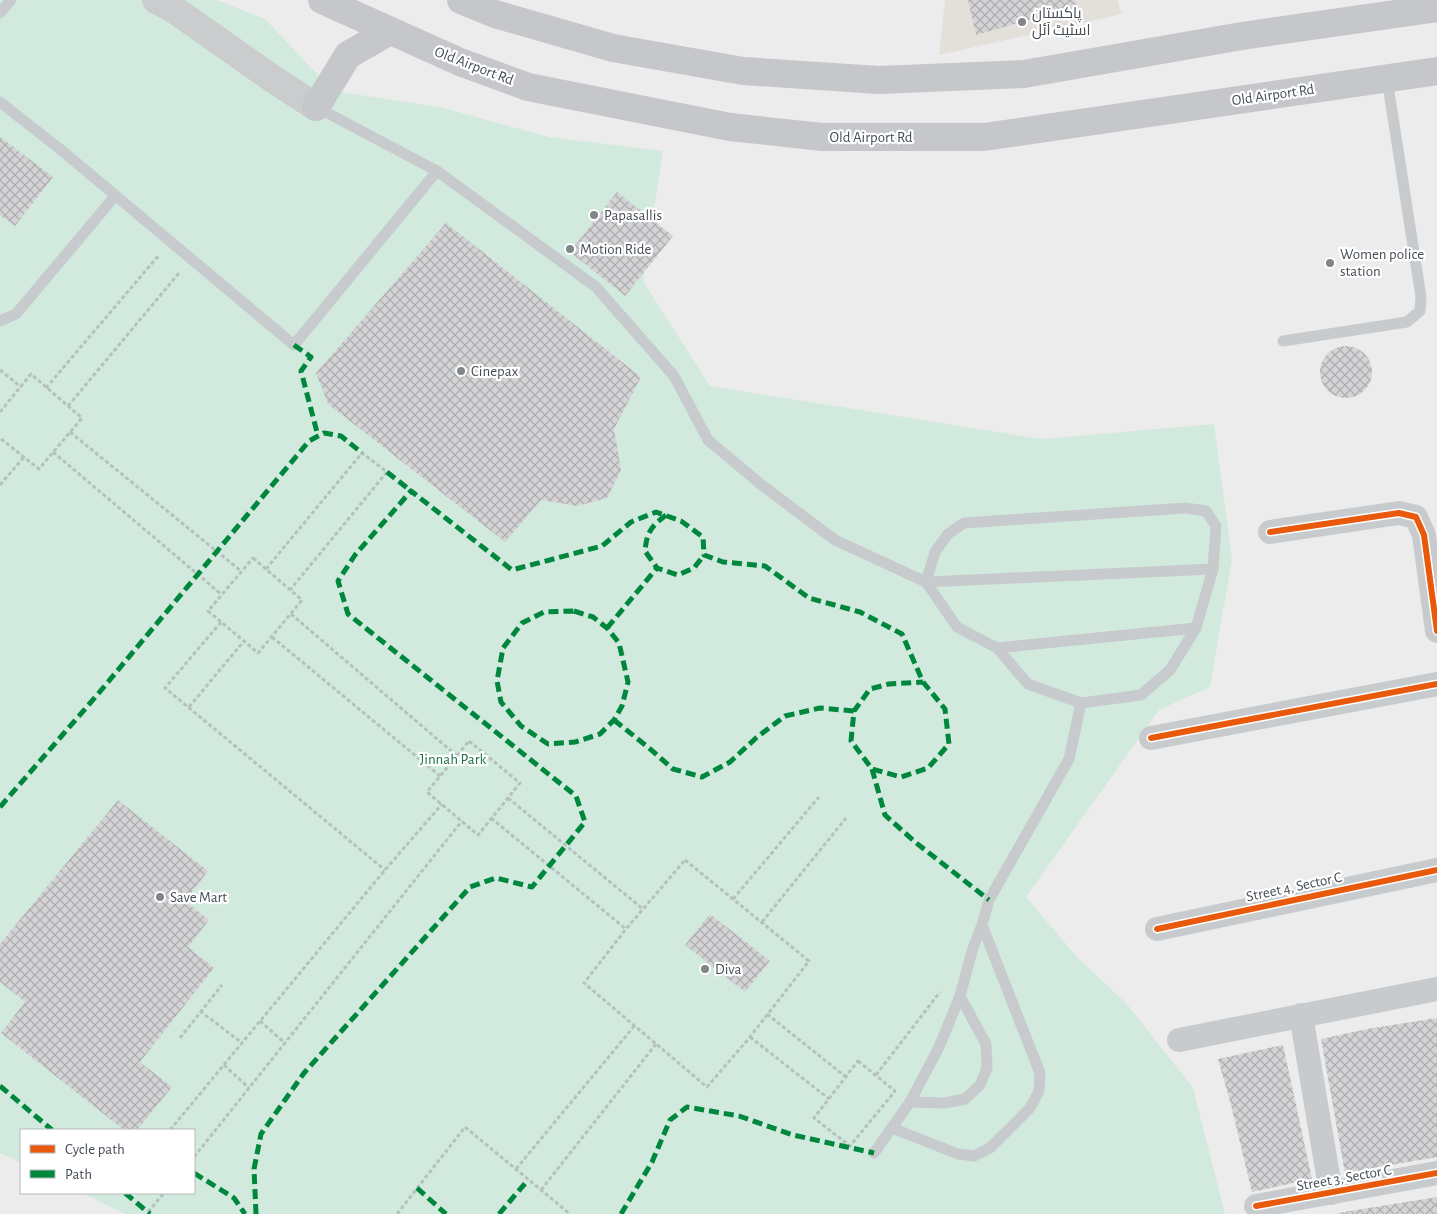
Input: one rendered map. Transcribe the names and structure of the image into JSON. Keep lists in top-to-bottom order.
{
  "streets": {
    "main road": ["Old Airport Rd"],
    "street": ["Street 4, Sector C", "Street 3, Sector C"]
  },
  "parks": ["Jinnah Park"],
  "places": [
    "پاکستان اسٹیٹ آئل",
    "Papasallis",
    "Motion Ride",
    "Women police station",
    "Cinepax",
    "Save Mart",
    "Diva"
  ],
  "legend": ["Cycle path", "Path"]
}
